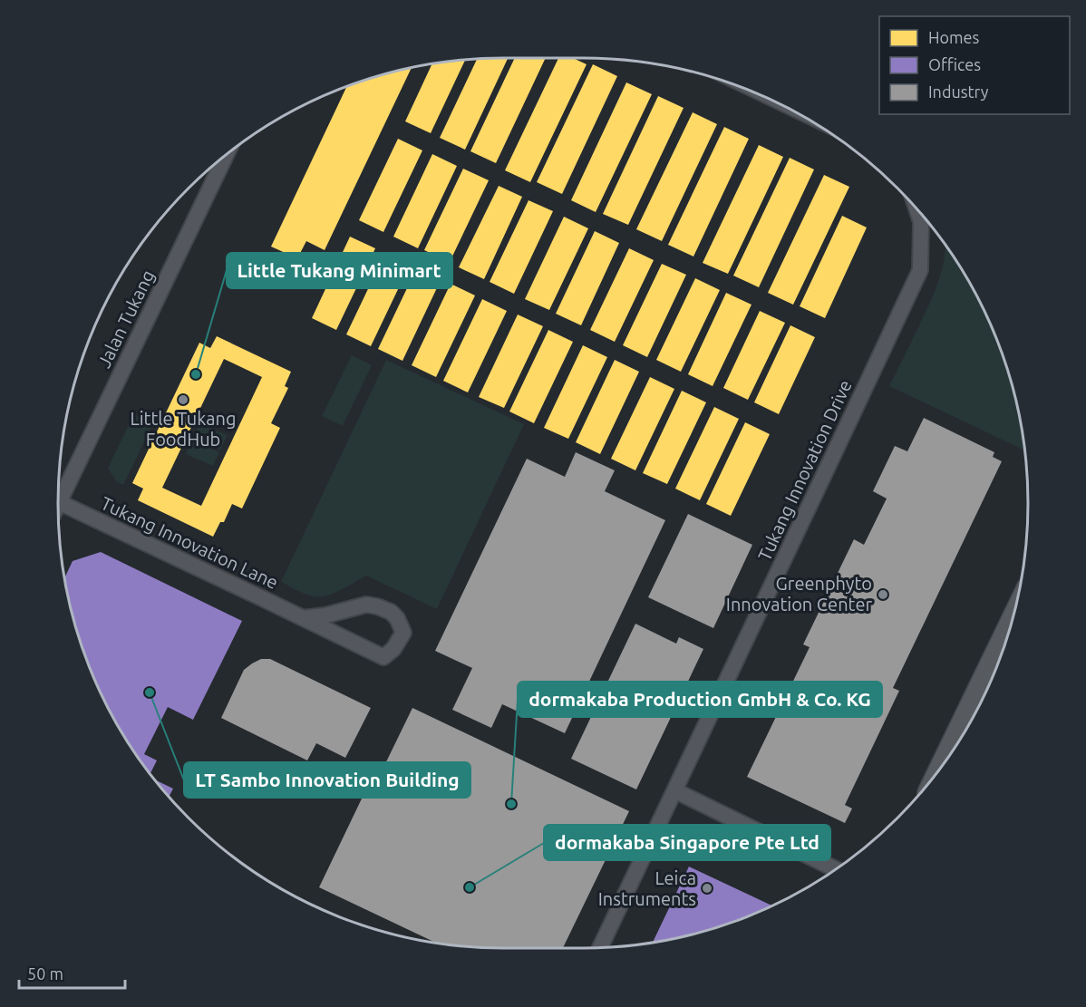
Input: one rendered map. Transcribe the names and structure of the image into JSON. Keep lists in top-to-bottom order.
{
  "streets": {
    "street": ["Jalan Tukang", "Tukang Innovation Drive", "Tukang Innovation Lane"]
  },
  "places": [
    "Little Tukang Minimart",
    "Little Tukang FoodHub",
    "Greenphyto Innovation Center",
    "LT Sambo Innovation Building",
    "dormakaba Production GmbH & Co. KG",
    "dormakaba Singapore Pte Ltd",
    "Leica Instruments"
  ],
  "legend": ["Homes", "Offices", "Industry"],
  "scale_bar": "50 m"
}
